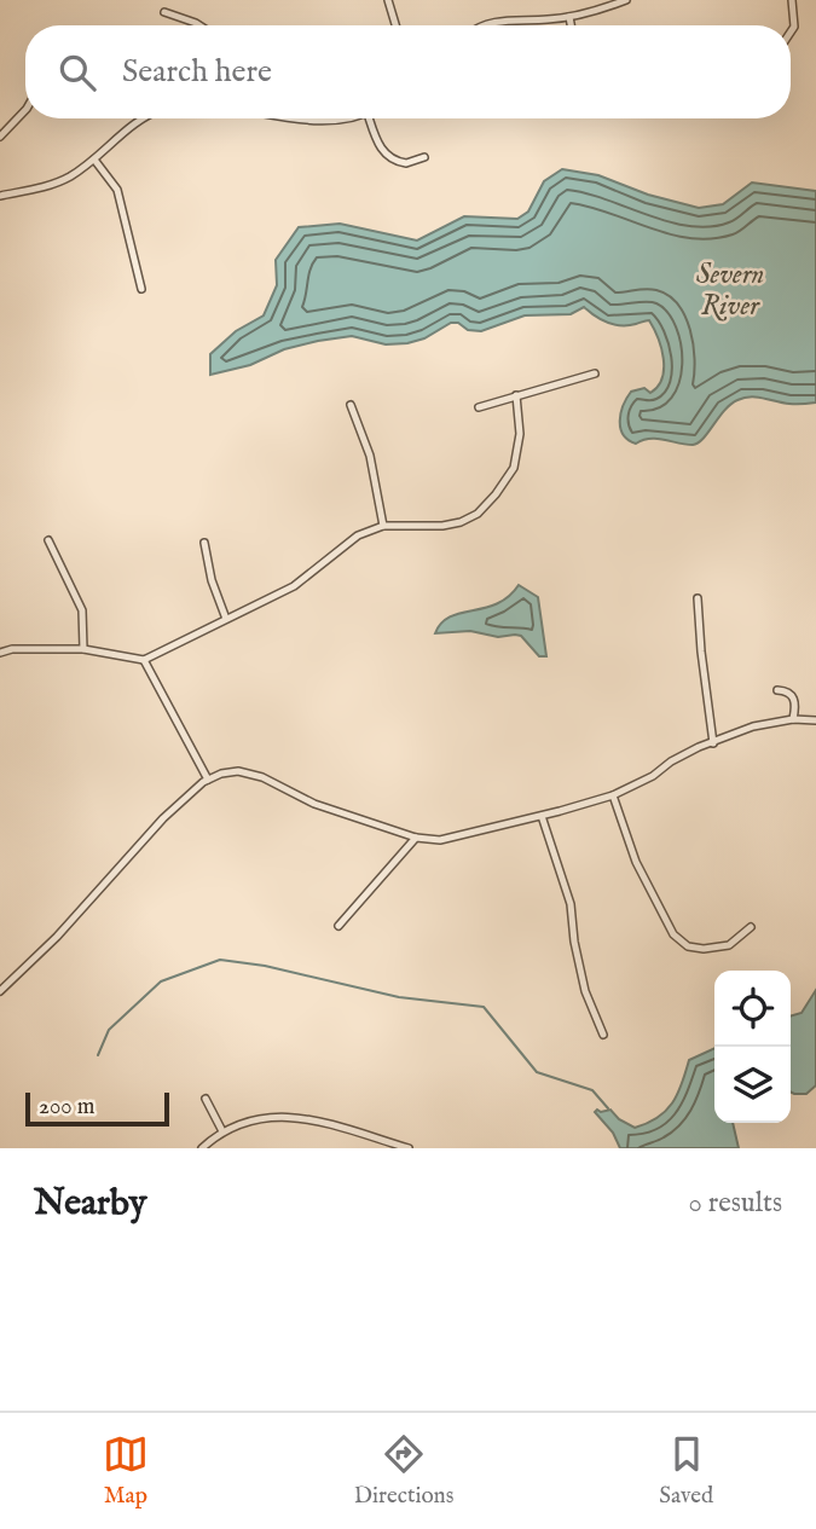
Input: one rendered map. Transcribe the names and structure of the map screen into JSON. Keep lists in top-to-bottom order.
{
  "water": ["Severn River"],
  "scale_bar": "200 m",
  "page": {
    "search": "Search here",
    "scale": "200 m",
    "heading": ["Nearby", "0 results"],
    "nav": ["Map", "Directions", "Saved"]
  }
}
